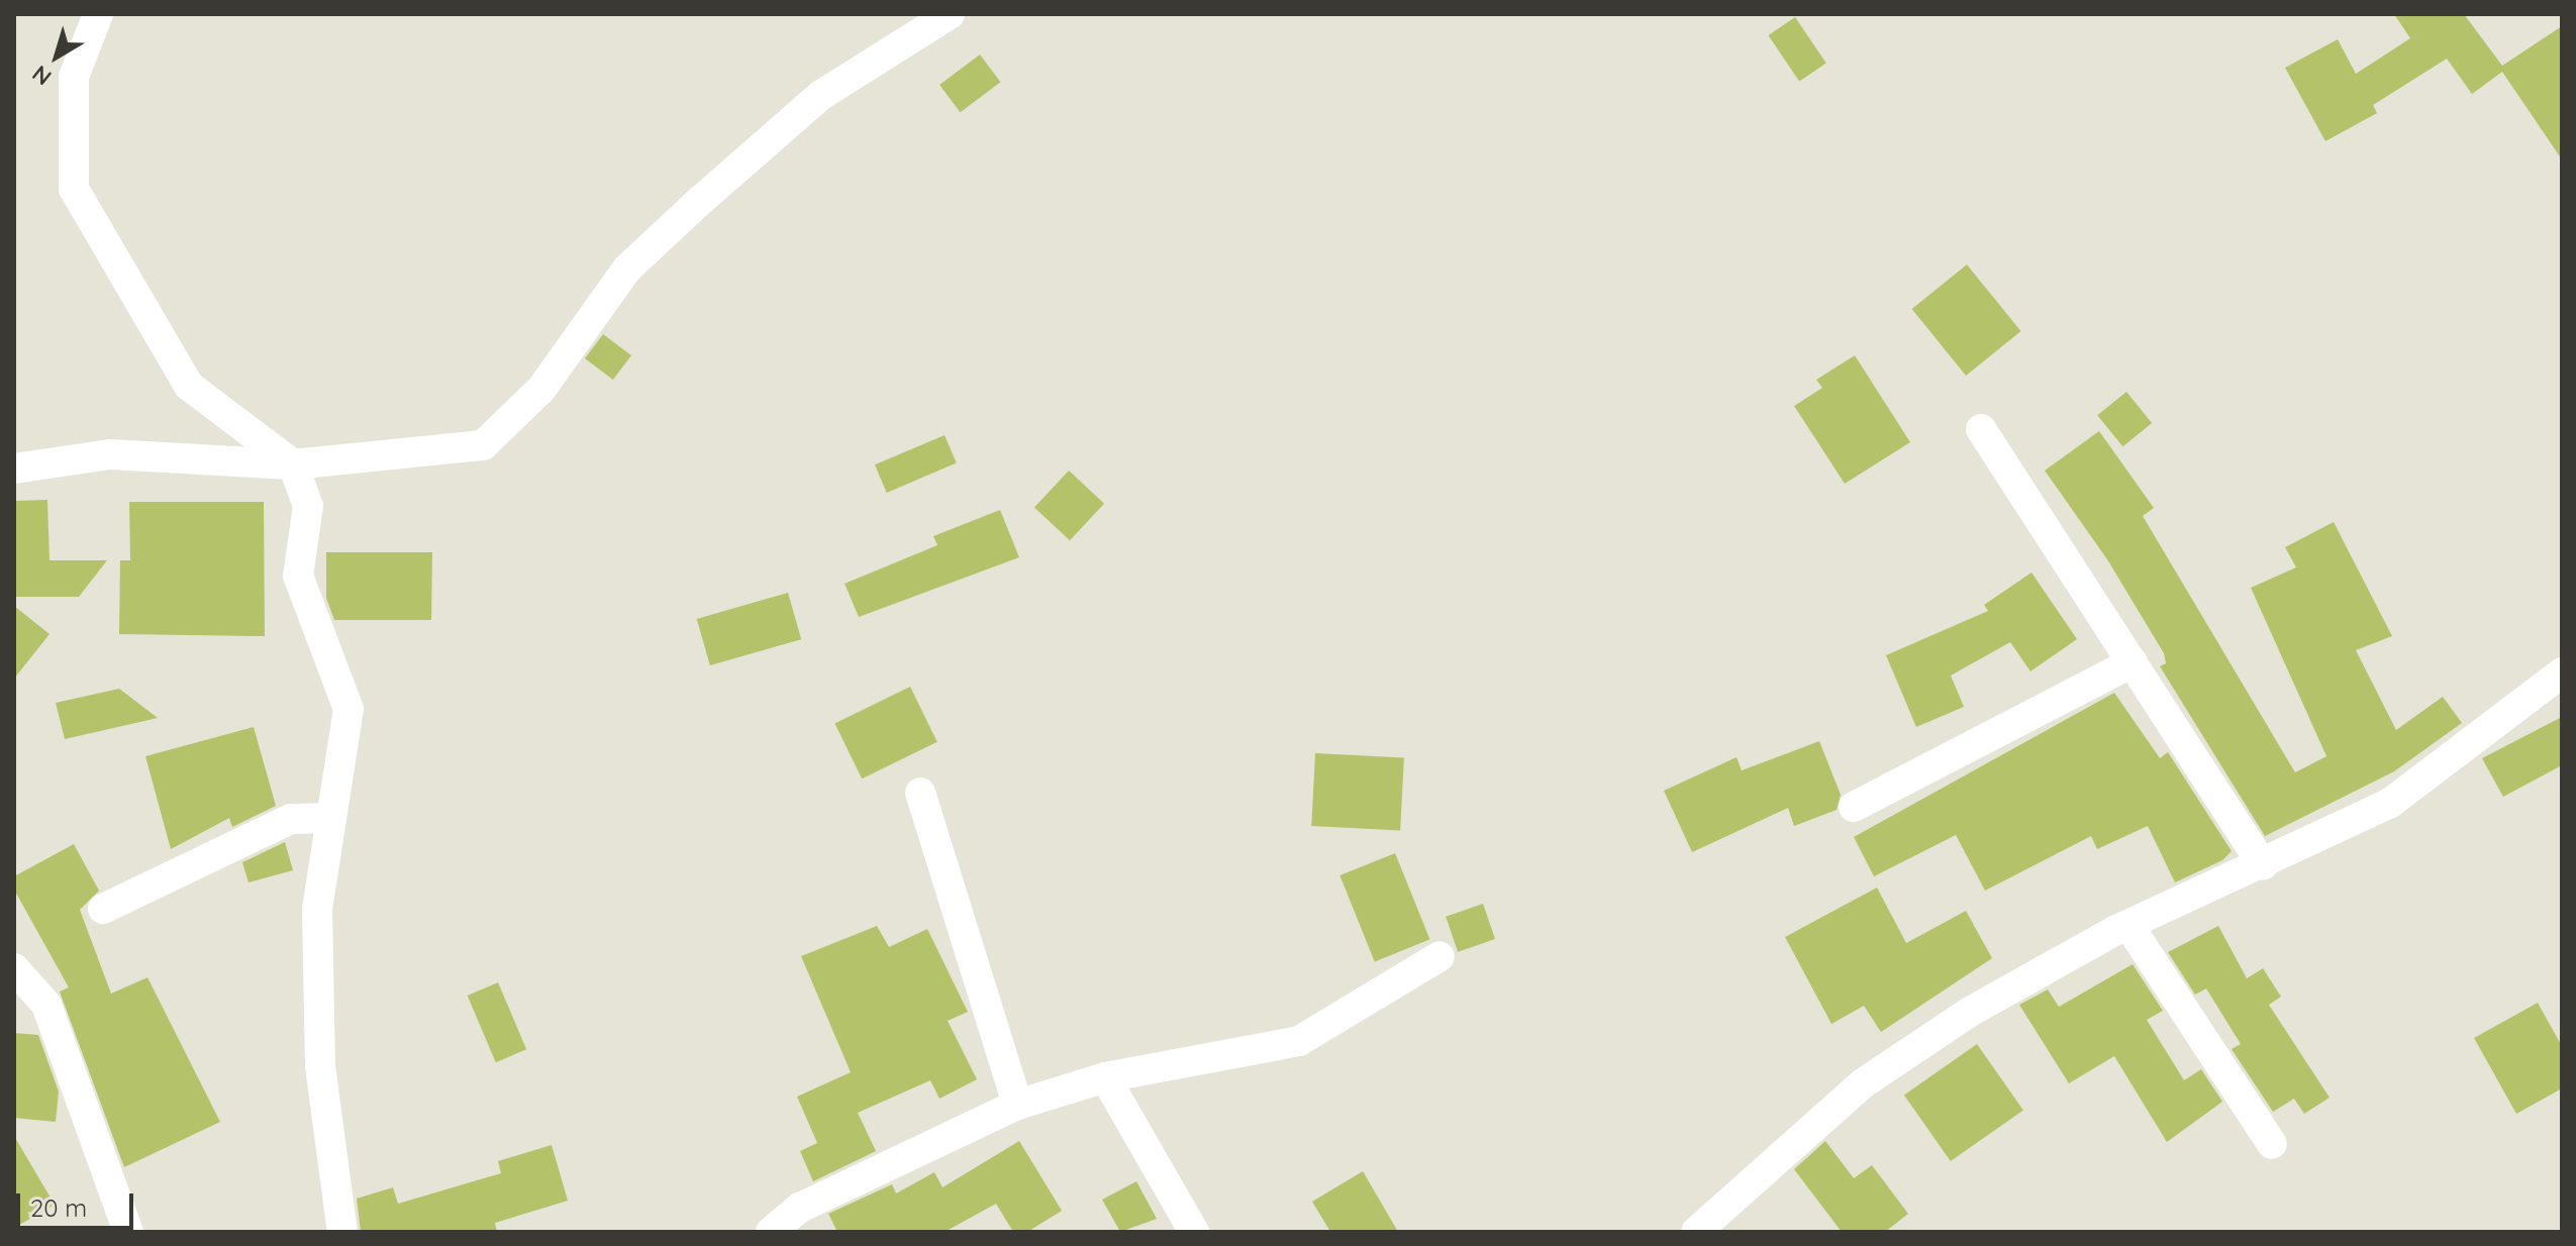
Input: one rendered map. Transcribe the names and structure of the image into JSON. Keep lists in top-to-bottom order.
{
  "scale_bar": "20 m",
  "north": "bottom left"
}
